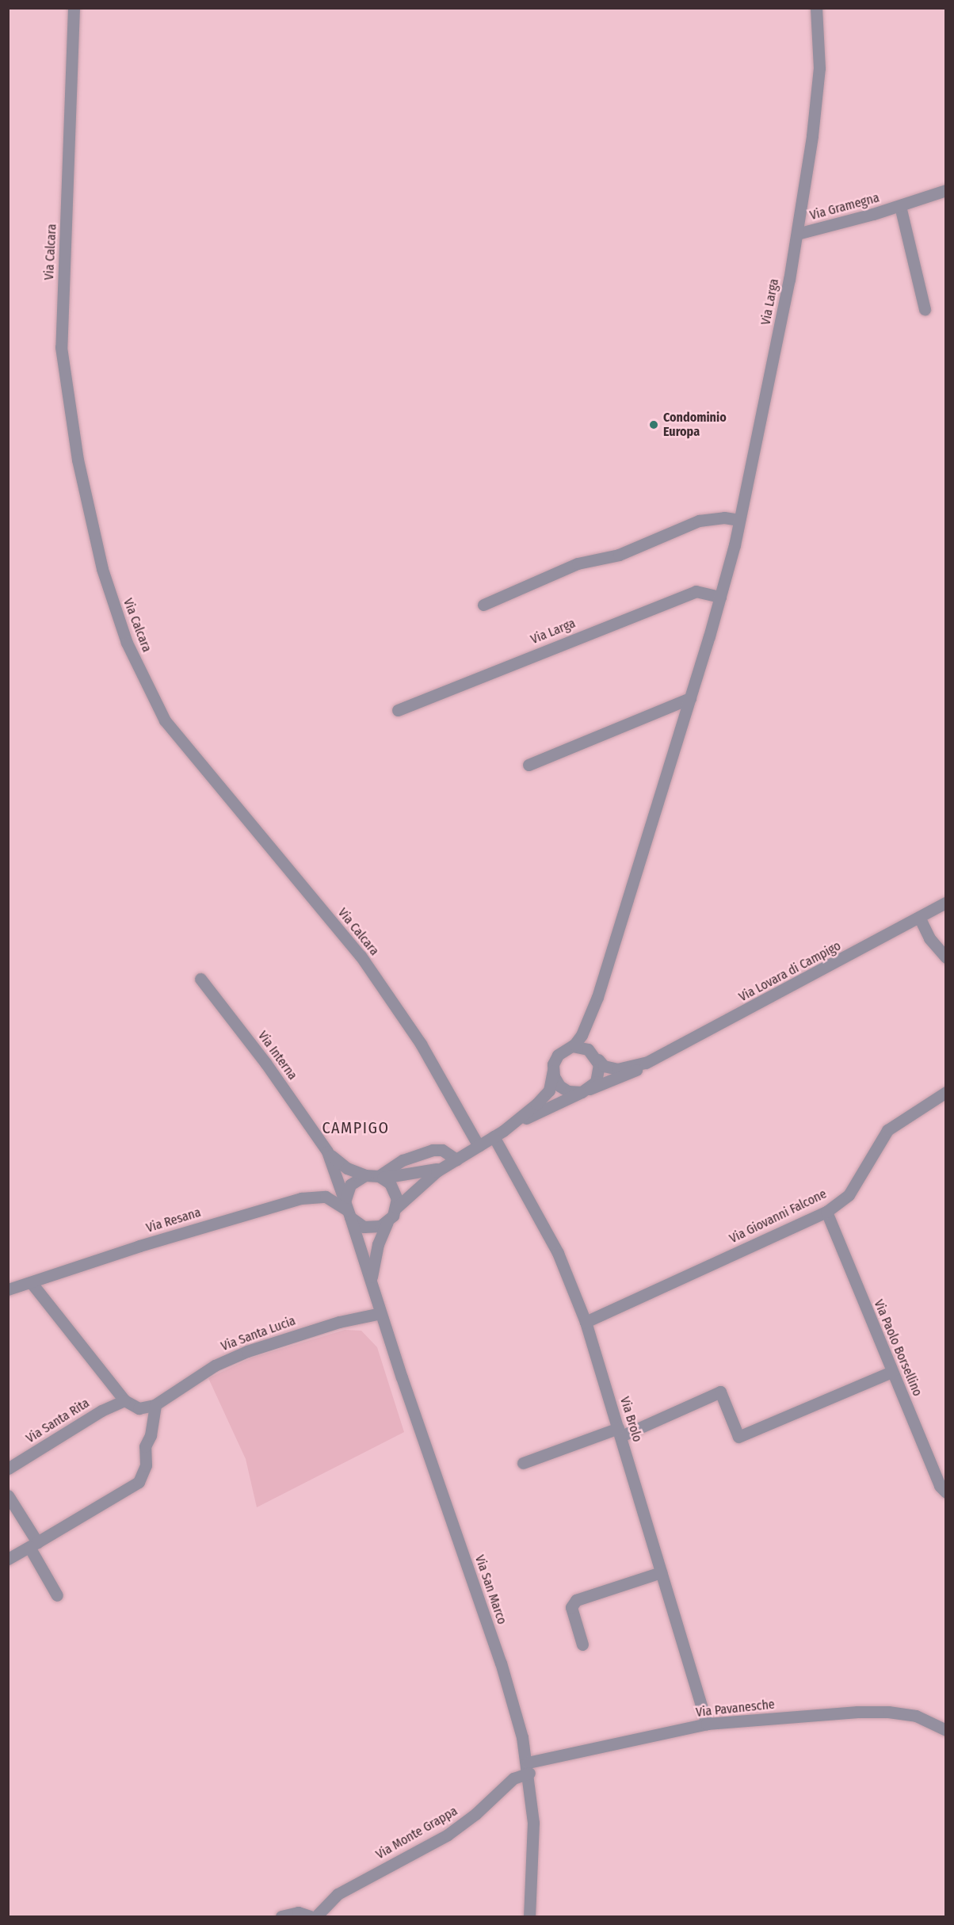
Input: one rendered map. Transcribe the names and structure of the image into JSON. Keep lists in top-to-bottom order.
{
  "streets": {
    "street": [
      "Via Gramegna",
      "Via Calcara",
      "Via Larga",
      "Via Lovara di Campigo",
      "Via Interna",
      "Via Giovanni Falcone",
      "Via Resana",
      "Via Santa Lucia",
      "Via Paolo Borsellino",
      "Via Brolo",
      "Via Santa Rita",
      "Via San Marco",
      "Via Pavanesche",
      "Via Monte Grappa"
    ]
  },
  "crossings": [
    ["Via Gramegna", "Via Larga"],
    ["Via Calcara", "Via Lovara di Campigo"],
    ["Via Larga", "Via Lovara di Campigo"],
    ["Via Lovara di Campigo", "Via Interna"],
    ["Via Lovara di Campigo", "Via Resana"],
    ["Via Lovara di Campigo", "Via Brolo"],
    ["Via Lovara di Campigo", "Via San Marco"],
    ["Via Interna", "Via Resana"],
    ["Via Interna", "Via San Marco"],
    ["Via Giovanni Falcone", "Via Paolo Borsellino"],
    ["Via Giovanni Falcone", "Via Brolo"],
    ["Via Resana", "Via San Marco"],
    ["Via Santa Lucia", "Via San Marco"],
    ["Via Brolo", "Via Pavanesche"],
    ["Via San Marco", "Via Pavanesche"],
    ["Via San Marco", "Via Monte Grappa"],
    ["Via Pavanesche", "Via Monte Grappa"]
  ],
  "districts": ["CAMPIGO"],
  "places": ["Condominio Europa"]
}
